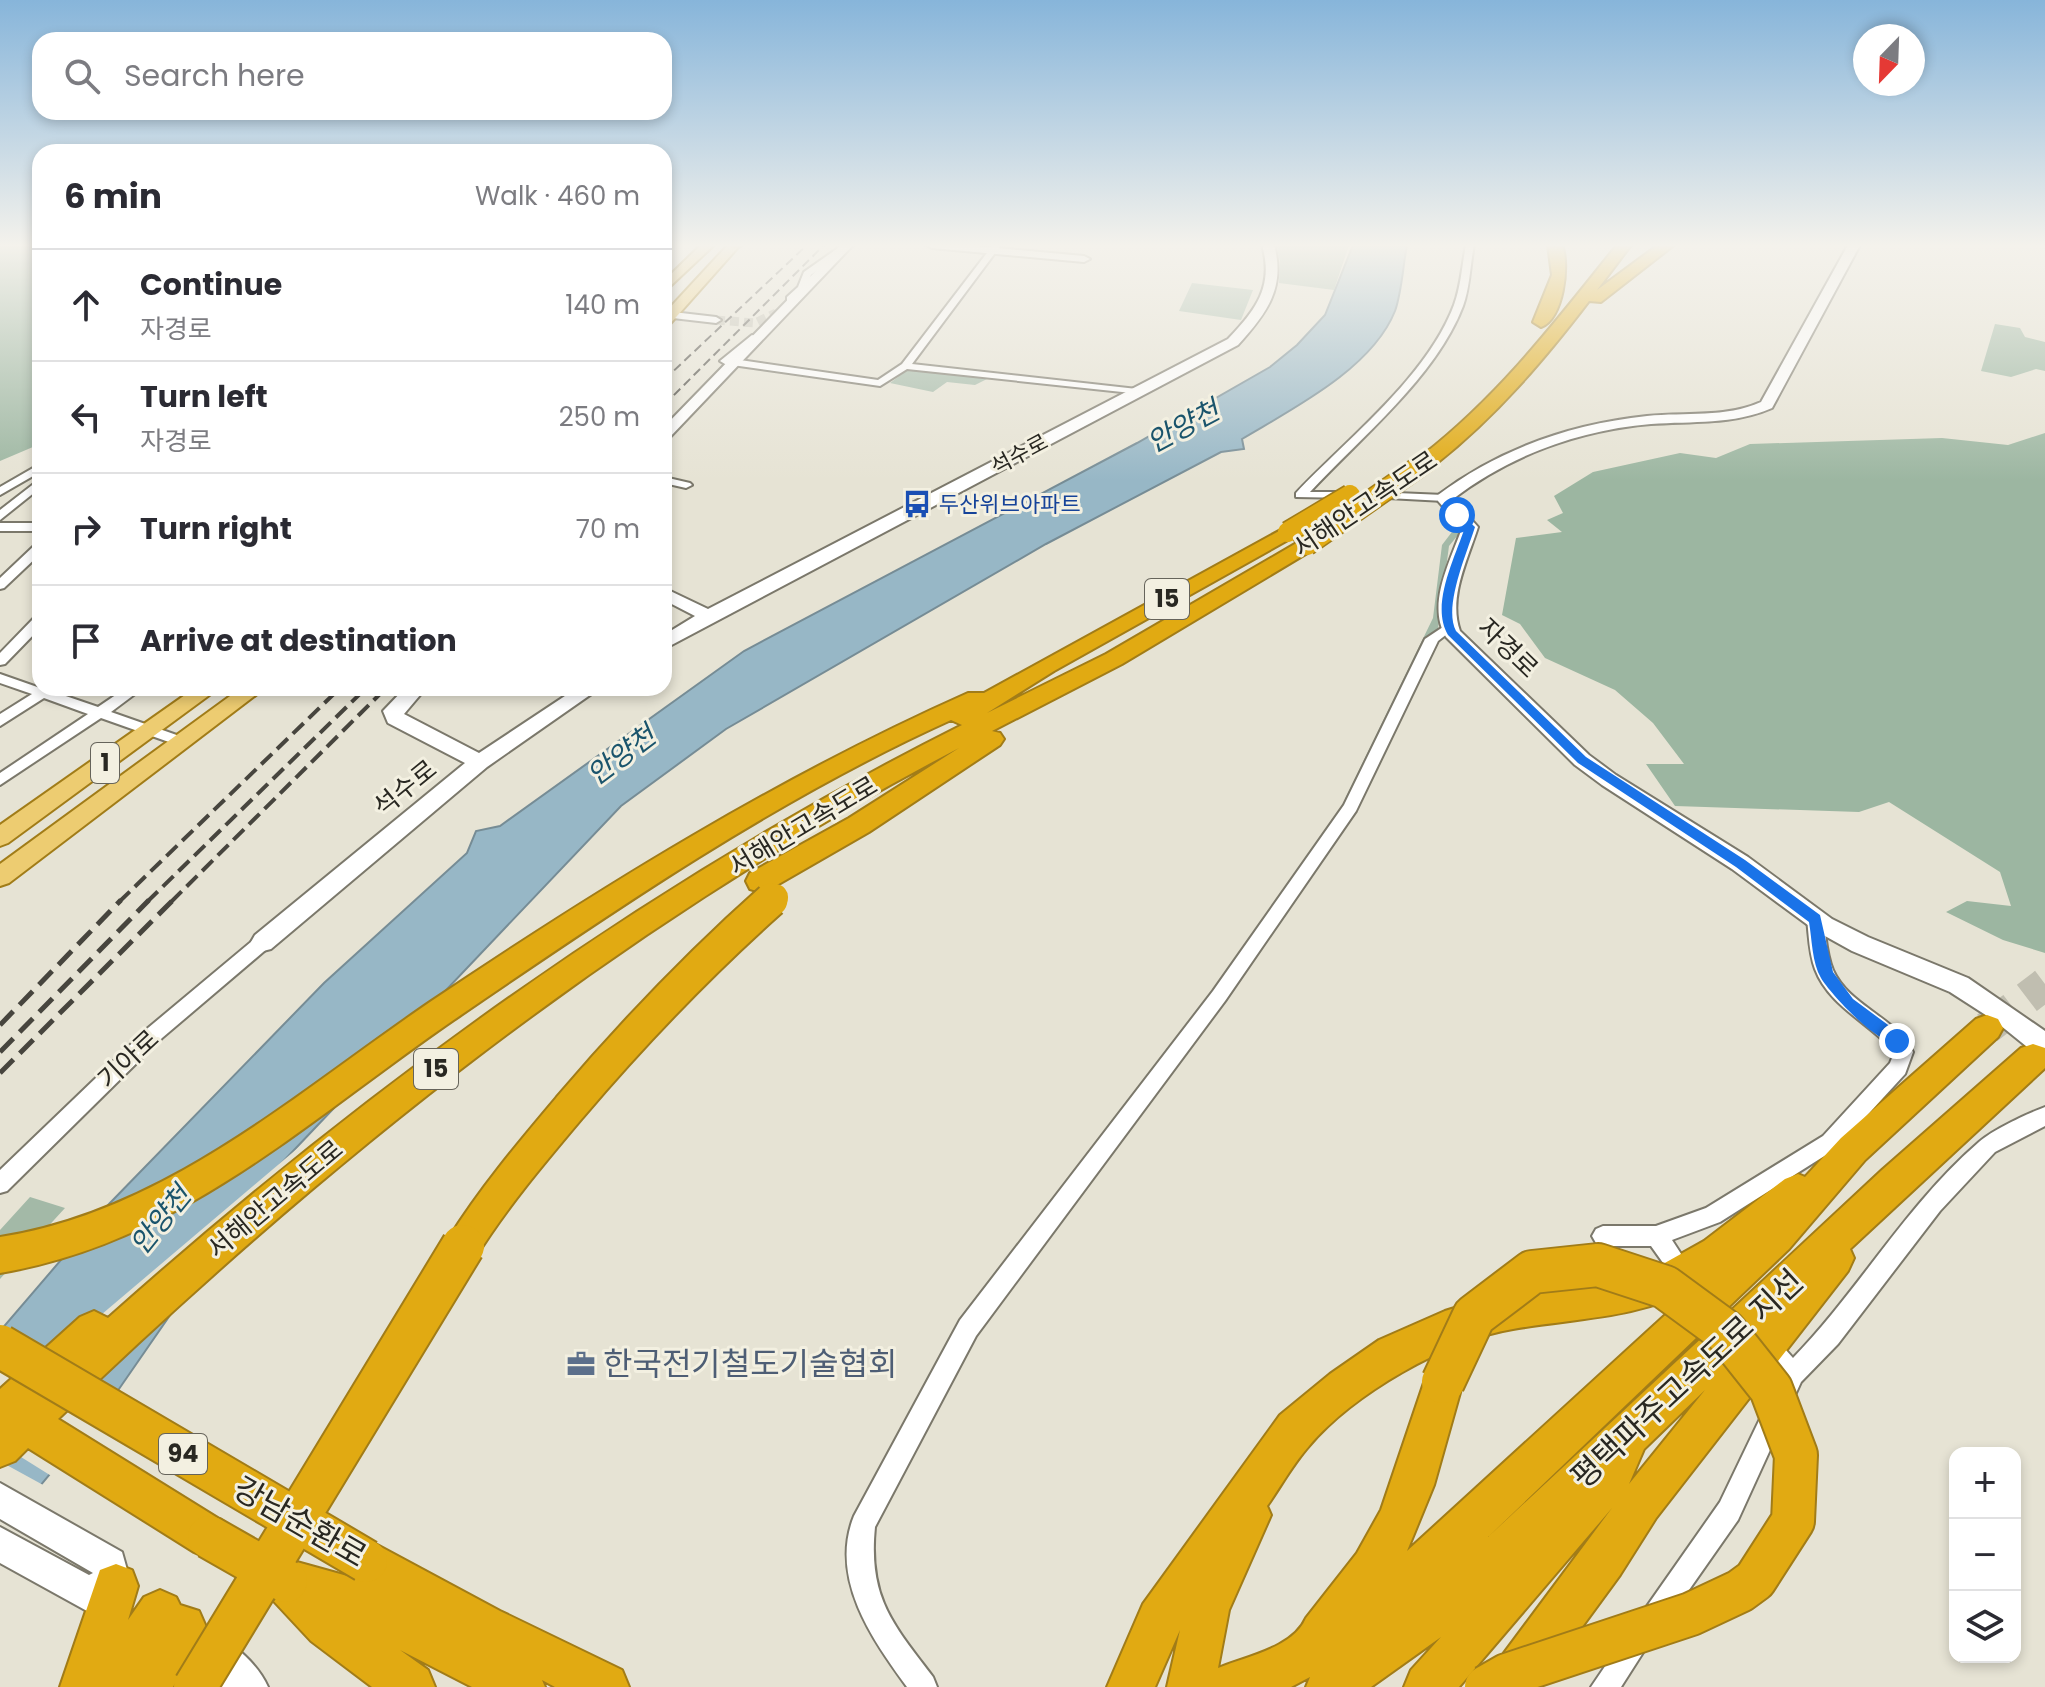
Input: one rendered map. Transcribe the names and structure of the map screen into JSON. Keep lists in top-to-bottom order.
{
  "streets": {
    "highway": [
      "서해안고속도로",
      "15",
      "평택파주고속도로 지선",
      "94",
      "강남순환로"
    ],
    "main road": ["1"],
    "street": ["석수로", "자경로", "기아로"]
  },
  "crossings": [
    ["석수로", "기아로"],
    ["자경로", "평택파주고속도로 지선"]
  ],
  "water": ["안양천"],
  "places": {
    "bus stop": ["두산위브아파트"],
    "office": ["한국전기철도기술협회"]
  },
  "north": "bottom left",
  "page": {
    "search": "Search here",
    "heading": ["6 min", "Walk · 460 m"],
    "list": [
      ["Continue", "자경로", "140 m"],
      ["Turn left", "자경로", "250 m"],
      ["Turn right", "70 m"],
      "Arrive at destination"
    ],
    "map_buttons": ["+", "−"]
  }
}
